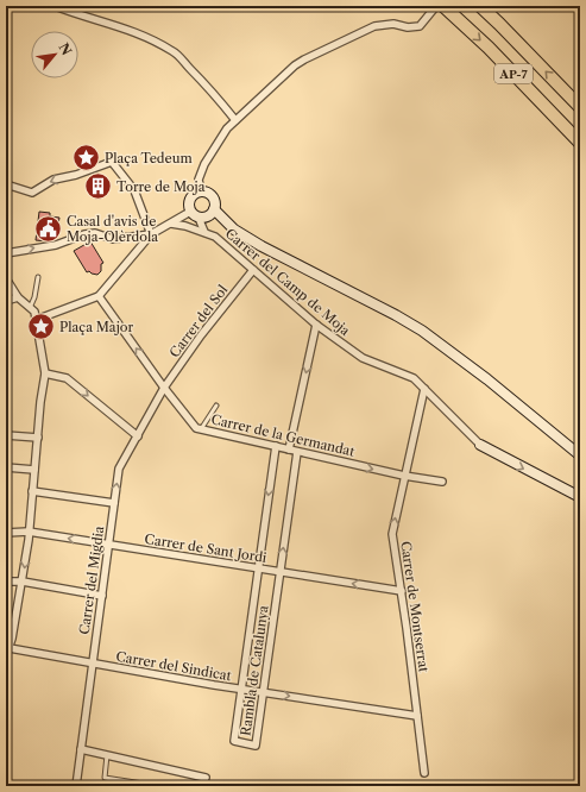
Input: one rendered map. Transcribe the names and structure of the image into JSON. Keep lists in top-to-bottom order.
{
  "streets": {
    "highway": ["AP-7"],
    "street": [
      "Carrer del Camp de Moja",
      "Carrer del Sol",
      "Carrer de la Germandat",
      "Carrer de Sant Jordi",
      "Carrer del Migdia",
      "Carrer de Montserrat",
      "Carrer del Sindicat",
      "Rambla de Catalunya"
    ]
  },
  "crossings": [
    ["Carrer del Camp de Moja", "Carrer del Sol"],
    ["Carrer del Camp de Moja", "Carrer de Montserrat"],
    ["Carrer del Sol", "Carrer de la Germandat"],
    ["Carrer del Sol", "Carrer del Migdia"],
    ["Carrer de la Germandat", "Carrer del Migdia"],
    ["Carrer de la Germandat", "Carrer de Montserrat"],
    ["Carrer de la Germandat", "Rambla de Catalunya"],
    ["Carrer de Sant Jordi", "Carrer del Migdia"],
    ["Carrer de Sant Jordi", "Carrer de Montserrat"],
    ["Carrer de Sant Jordi", "Rambla de Catalunya"],
    ["Carrer del Migdia", "Carrer del Sindicat"],
    ["Carrer de Montserrat", "Carrer del Sindicat"],
    ["Carrer del Sindicat", "Rambla de Catalunya"]
  ],
  "one_way": ["Carrer del Sindicat"],
  "places": {
    "place": ["Plaça Tedeum", "Plaça Major"],
    "building": ["Torre de Moja"],
    "public building": ["Casal d'avis de Moja-Olèrdola"]
  },
  "north": "top right"
}
